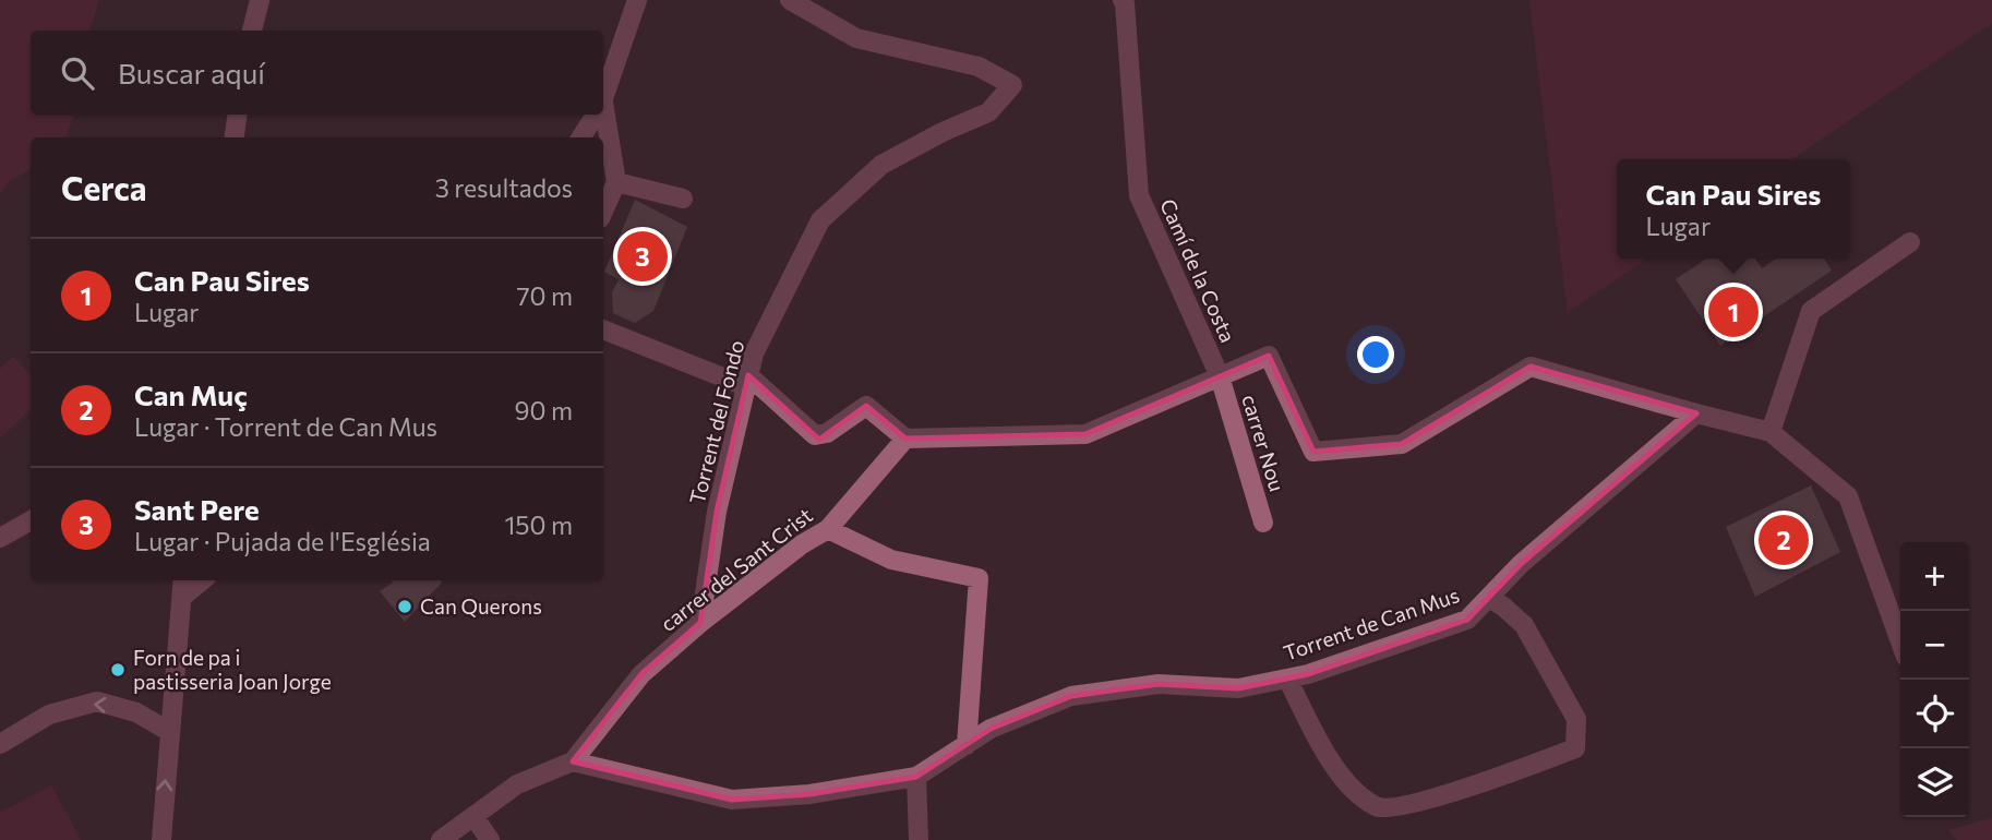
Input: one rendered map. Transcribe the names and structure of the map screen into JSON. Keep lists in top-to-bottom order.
{
  "streets": {
    "street": [
      "Camí de la Costa",
      "Torrent del Fondo",
      "carrer Nou",
      "carrer del Sant Crist",
      "Torrent de Can Mus"
    ]
  },
  "crossings": [
    ["Camí de la Costa", "carrer Nou"],
    ["Torrent del Fondo", "carrer del Sant Crist"],
    ["carrer del Sant Crist", "Torrent de Can Mus"]
  ],
  "places": ["Can Querons", "Forn de pa i pastisseria Joan Jorge"],
  "page": {
    "search": "Buscar aquí",
    "heading": ["Cerca", "3 resultados"],
    "popup": ["Can Pau Sires", "Lugar"],
    "pins": ["3", "1", "2"],
    "list": [
      {
        "mark": "1",
        "name": "Can Pau Sires",
        "note": "Lugar",
        "value": "70 m"
      },
      {
        "mark": "2",
        "name": "Can Muç",
        "note": "Lugar · Torrent de Can Mus",
        "value": "90 m"
      },
      {
        "mark": "3",
        "name": "Sant Pere",
        "note": "Lugar · Pujada de l'Església",
        "value": "150 m"
      }
    ],
    "map_buttons": ["+", "−"]
  }
}
